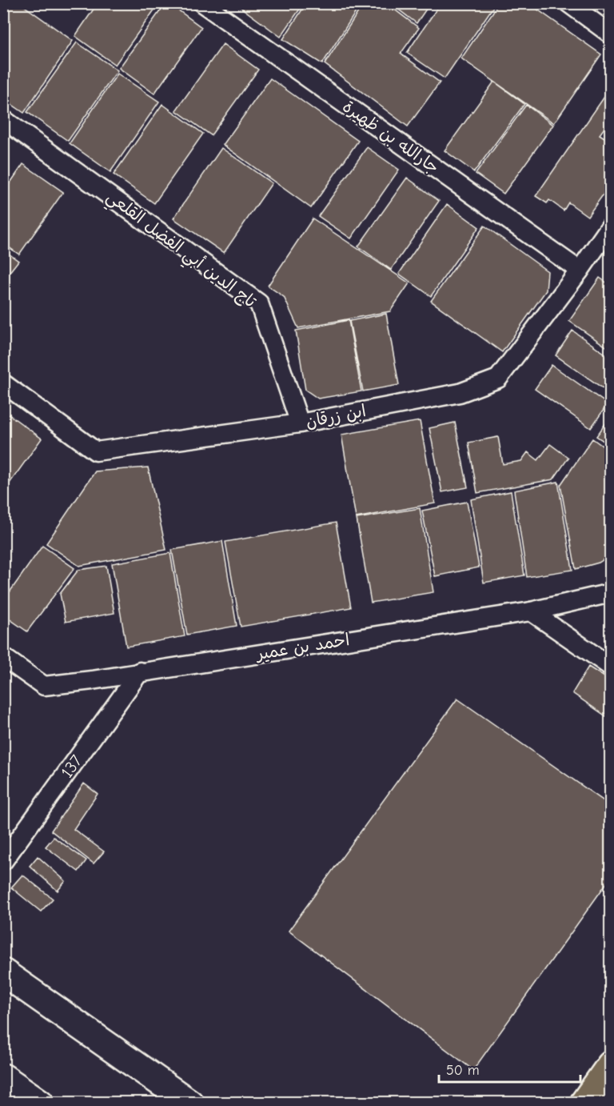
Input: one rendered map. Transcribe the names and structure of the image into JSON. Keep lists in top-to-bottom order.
{
  "streets": {
    "street": [
      "جارالله بن ظهيرة",
      "تاج الدين أبي الفضل القلعي",
      "ابن زرقان",
      "احمد بن عمير",
      "137"
    ]
  },
  "crossings": [
    ["جارالله بن ظهيرة", "ابن زرقان"],
    ["تاج الدين أبي الفضل القلعي", "ابن زرقان"],
    ["احمد بن عمير", "137"]
  ],
  "scale_bar": "50 m"
}
